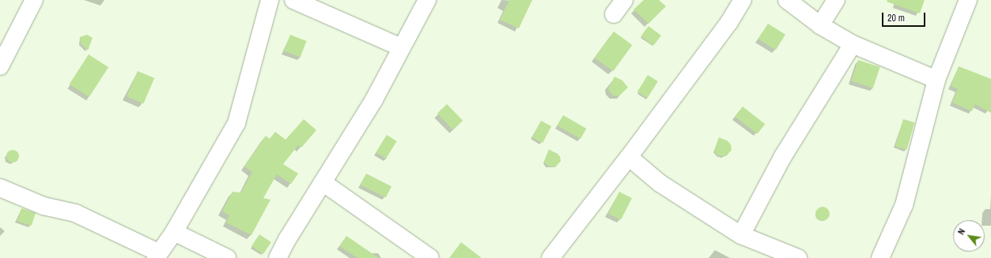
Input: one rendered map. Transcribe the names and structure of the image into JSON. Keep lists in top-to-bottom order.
{
  "scale_bar": "20 m",
  "north": "top left"
}
